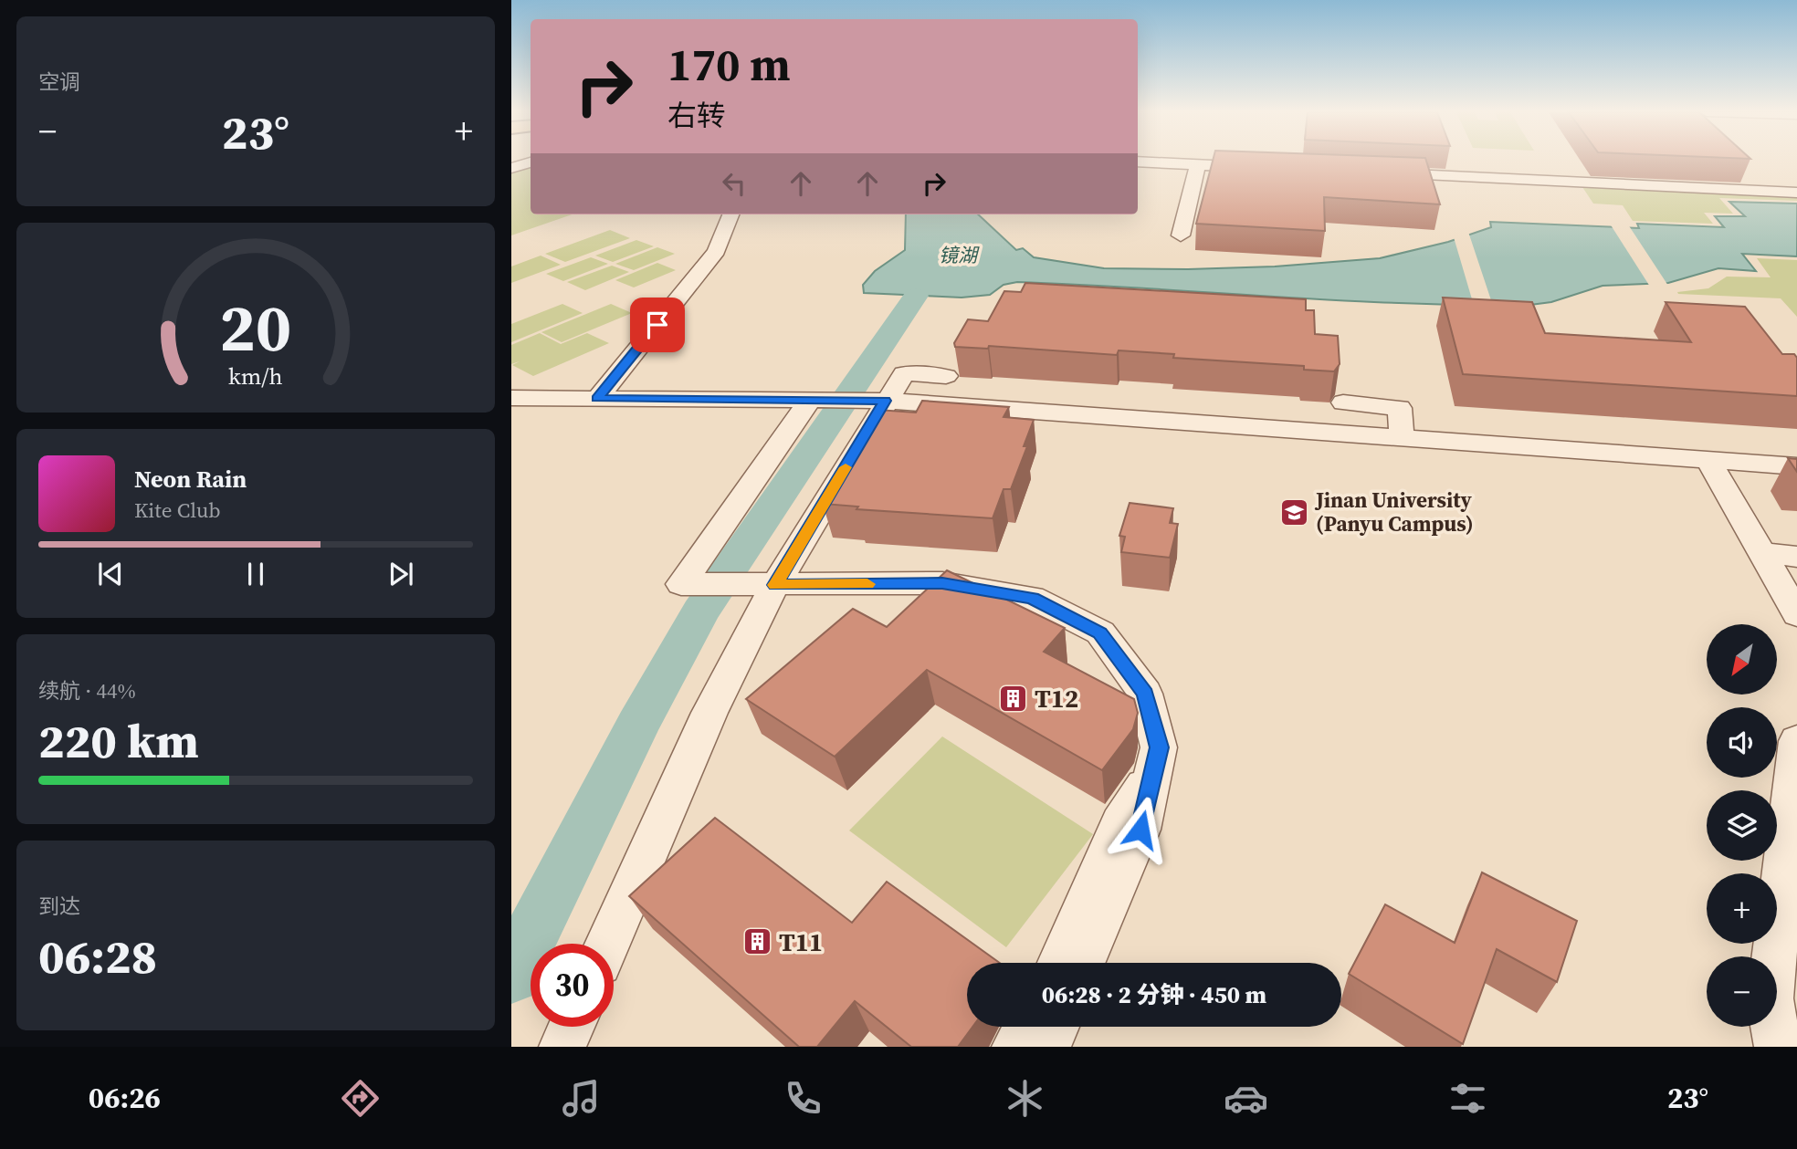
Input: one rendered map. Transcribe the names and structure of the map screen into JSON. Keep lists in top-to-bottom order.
{
  "water": ["镜湖"],
  "places": {
    "school or university": ["Jinan University (Panyu Campus)"],
    "building": ["T12", "T11"]
  },
  "north": "bottom left",
  "page": {
    "tile": [
      "空调",
      ["续航 · 44%", "220 km"],
      ["到达", "06:28"]
    ],
    "turn": ["170 m", "右转"],
    "heat": ["−", "23°", "+"],
    "song": ["Neon Rain", "Kite Club"],
    "map_buttons": ["+", "−"],
    "limit": "30",
    "trip": "06:28 · 2 分钟 · 450 m",
    "tabs": ["06:26", "23°"],
    "gauge": ["20", "km/h"]
  }
}
